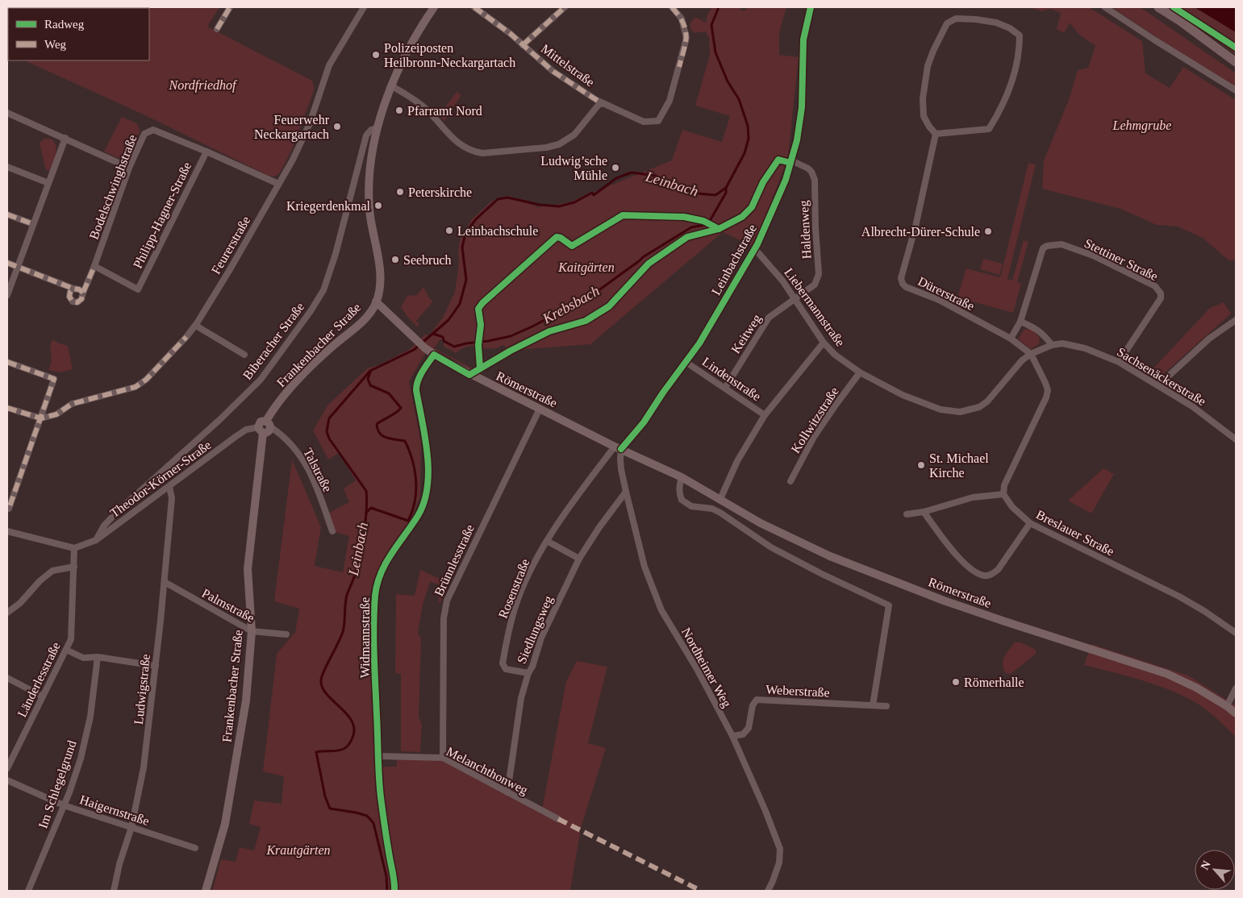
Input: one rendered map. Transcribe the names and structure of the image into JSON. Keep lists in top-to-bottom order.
{
  "streets": {
    "main road": ["Frankenbacher Straße", "Römerstraße"],
    "street": [
      "Mittelstraße",
      "Bodelschwinghstraße",
      "Philipp-Hagner-Straße",
      "Haldenweg",
      "Feurerstraße",
      "Leinbachstraße",
      "Stettiner Straße",
      "Dürerstraße",
      "Liebermannstraße",
      "Keitweg",
      "Biberacher Straße",
      "Sachsenäckerstraße",
      "Lindenstraße",
      "Kollwitzstraße",
      "Talstraße",
      "Theodor-Körner-Straße",
      "Breslauer Straße",
      "Brünnlesstraße",
      "Rosenstraße",
      "Palmstraße",
      "Siedlungsweg",
      "Widmannstraße",
      "Nordheimer Weg",
      "Länderlesstraße",
      "Ludwigstraße",
      "Weberstraße",
      "Melanchthonweg",
      "Im Schlegelgrund",
      "Haigernstraße"
    ]
  },
  "crossings": [
    ["Bodelschwinghstraße", "Philipp-Hagner-Straße"],
    ["Bodelschwinghstraße", "Feurerstraße"],
    ["Haldenweg", "Leinbachstraße"],
    ["Haldenweg", "Liebermannstraße"],
    ["Haldenweg", "Keitweg"],
    ["Leinbachstraße", "Liebermannstraße"],
    ["Leinbachstraße", "Lindenstraße"],
    ["Leinbachstraße", "Römerstraße"],
    ["Leinbachstraße", "Rosenstraße"],
    ["Leinbachstraße", "Nordheimer Weg"],
    ["Stettiner Straße", "Dürerstraße"],
    ["Stettiner Straße", "Sachsenäckerstraße"],
    ["Dürerstraße", "Liebermannstraße"],
    ["Liebermannstraße", "Keitweg"],
    ["Liebermannstraße", "Sachsenäckerstraße"],
    ["Liebermannstraße", "Kollwitzstraße"],
    ["Keitweg", "Lindenstraße"],
    ["Biberacher Straße", "Frankenbacher Straße"],
    ["Biberacher Straße", "Theodor-Körner-Straße"],
    ["Frankenbacher Straße", "Römerstraße"],
    ["Frankenbacher Straße", "Talstraße"],
    ["Frankenbacher Straße", "Theodor-Körner-Straße"],
    ["Frankenbacher Straße", "Palmstraße"],
    ["Römerstraße", "Brünnlesstraße"],
    ["Römerstraße", "Rosenstraße"],
    ["Römerstraße", "Widmannstraße"],
    ["Römerstraße", "Nordheimer Weg"],
    ["Theodor-Körner-Straße", "Länderlesstraße"],
    ["Theodor-Körner-Straße", "Ludwigstraße"],
    ["Brünnlesstraße", "Melanchthonweg"],
    ["Rosenstraße", "Siedlungsweg"],
    ["Rosenstraße", "Nordheimer Weg"],
    ["Palmstraße", "Ludwigstraße"],
    ["Siedlungsweg", "Nordheimer Weg"],
    ["Siedlungsweg", "Melanchthonweg"],
    ["Widmannstraße", "Melanchthonweg"],
    ["Nordheimer Weg", "Weberstraße"],
    ["Ludwigstraße", "Haigernstraße"],
    ["Im Schlegelgrund", "Haigernstraße"]
  ],
  "water": ["Leinbach", "Krebsbach"],
  "parks": [
    "Nordfriedhof",
    "Lehmgrube",
    "Kaitgärten",
    "Krautgärten"
  ],
  "places": [
    "Polizeiposten Heilbronn-Neckargartach",
    "Pfarramt Nord",
    "Feuerwehr Neckargartach",
    "Ludwig’sche Mühle",
    "Peterskirche",
    "Kriegerdenkmal",
    "Leinbachschule",
    "Albrecht-Dürer-Schule",
    "Seebruch",
    "St. Michael Kirche",
    "Römerhalle"
  ],
  "legend": ["Radweg", "Weg"],
  "north": "top left"
}
